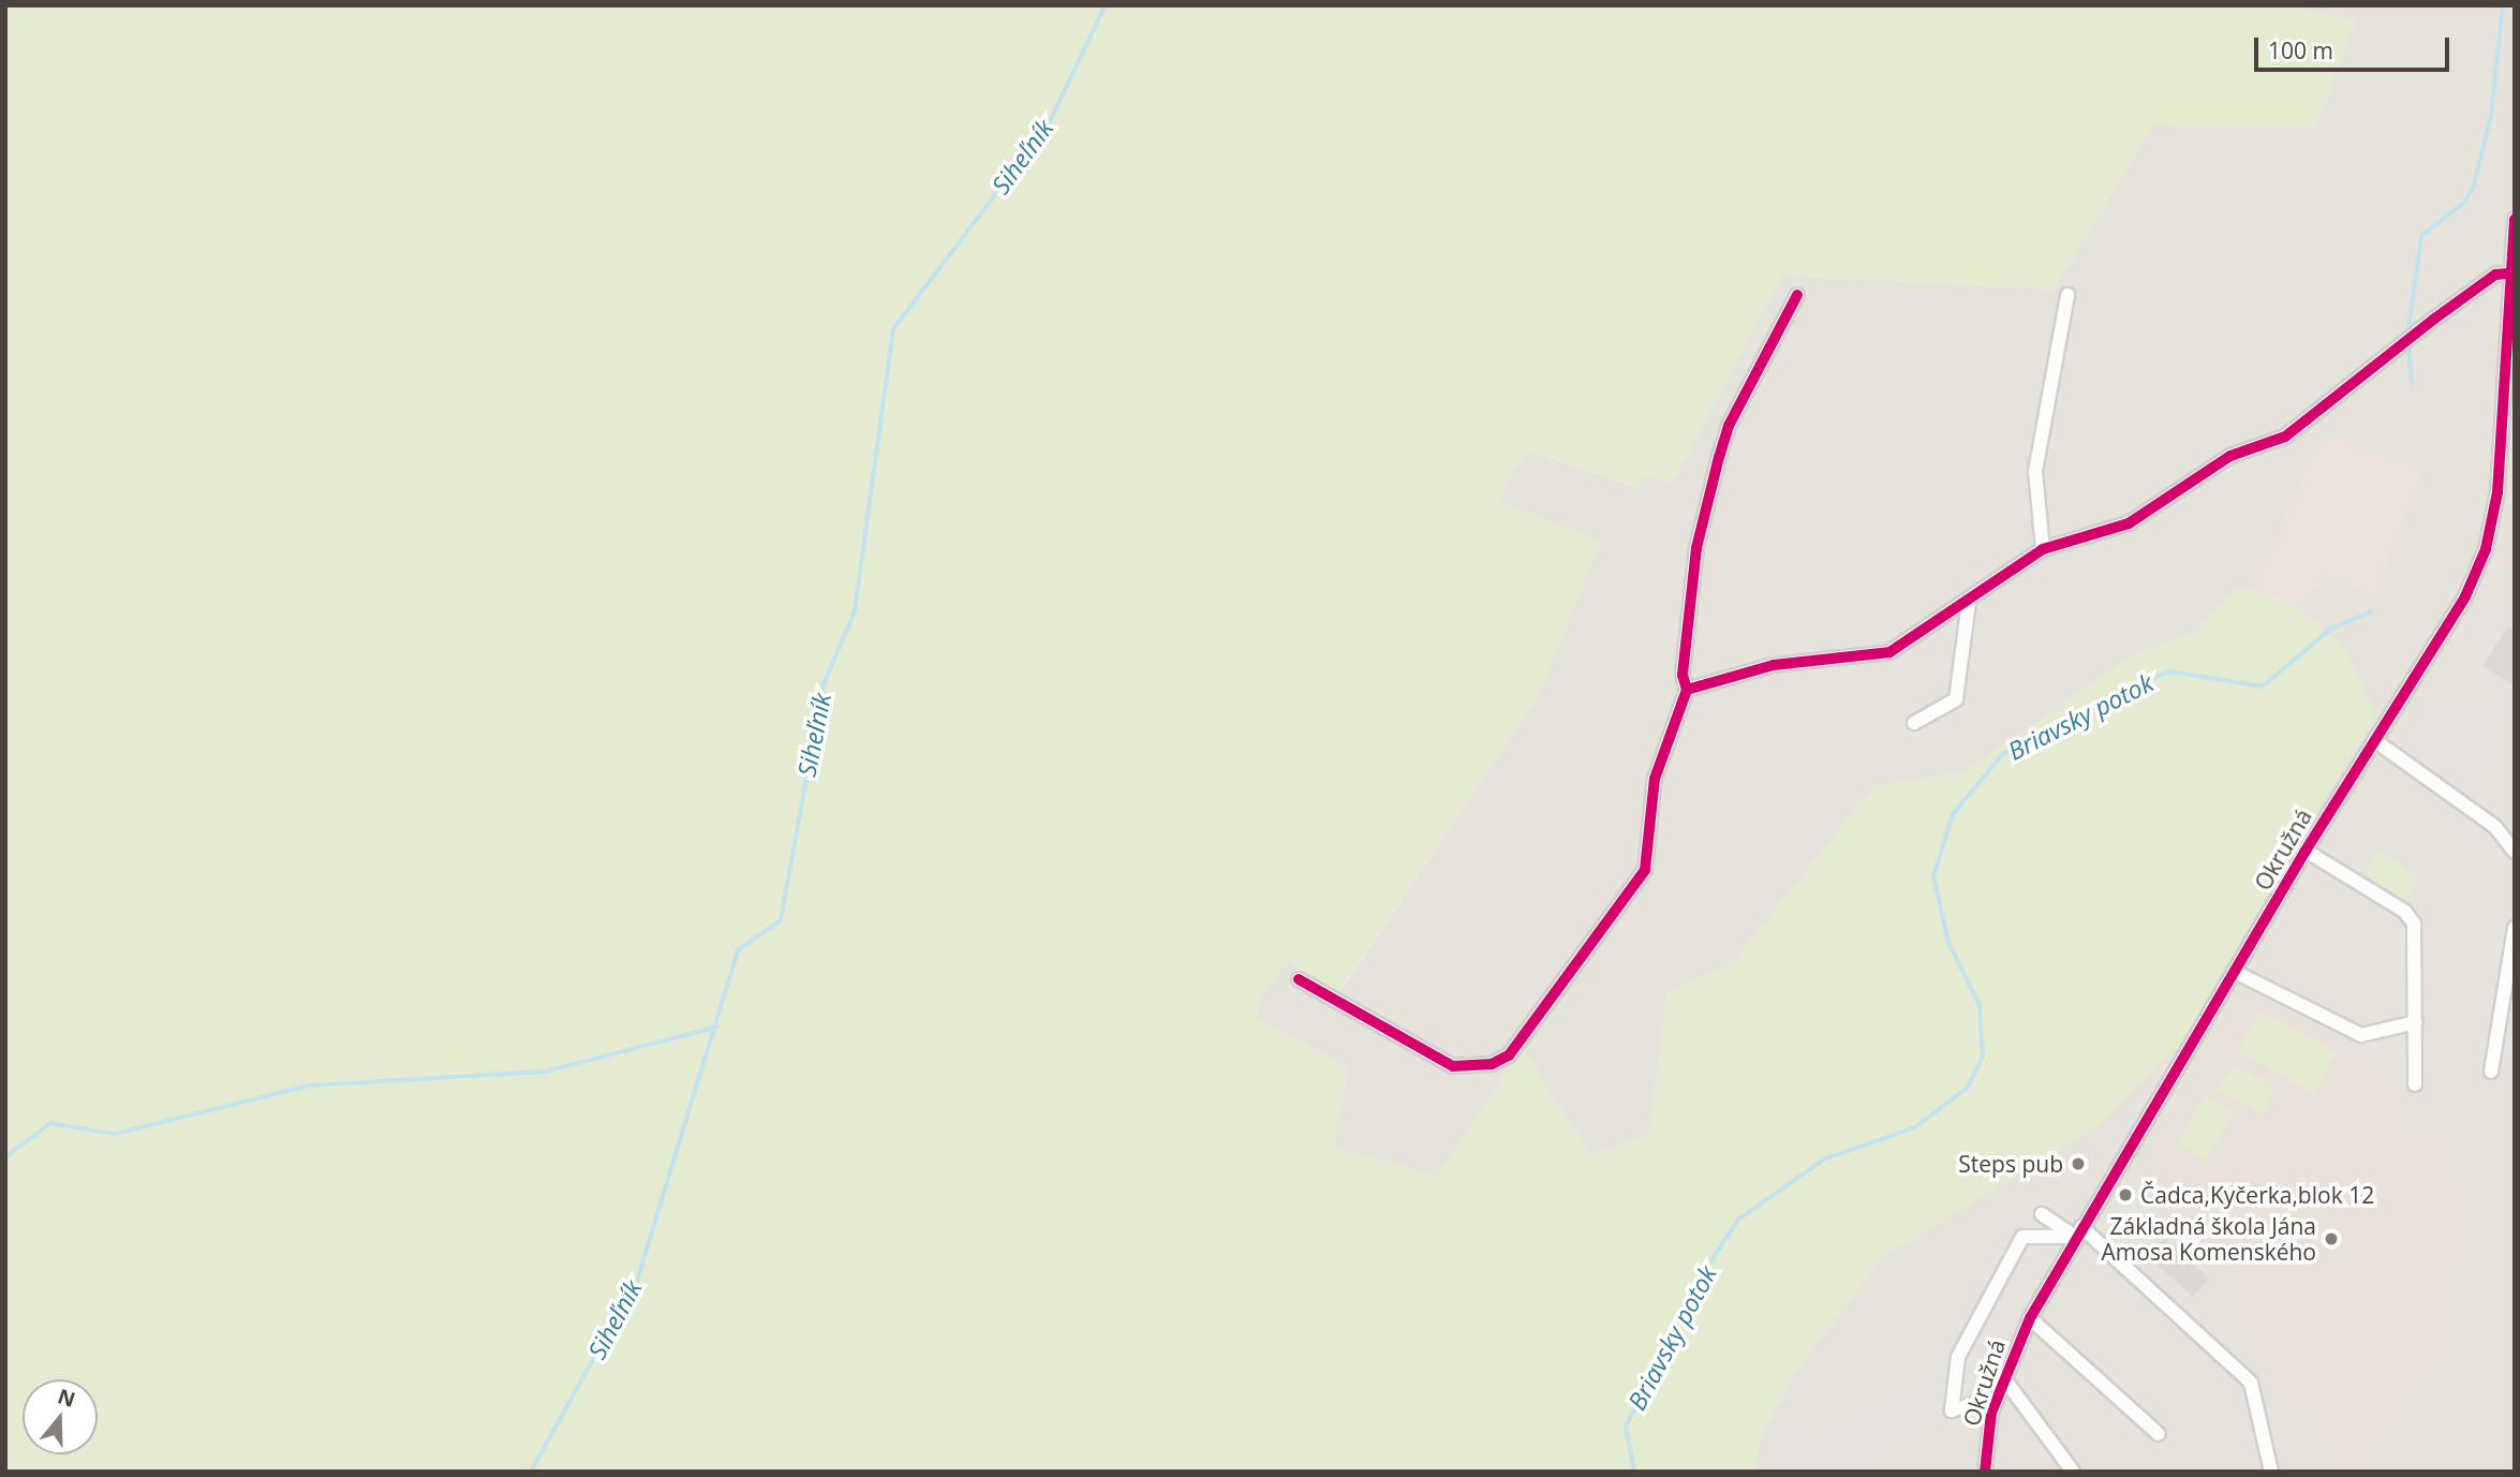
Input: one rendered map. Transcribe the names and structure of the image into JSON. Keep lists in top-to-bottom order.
{
  "streets": {
    "street": ["Okružná"]
  },
  "water": ["Siheľník", "Briavsky potok"],
  "places": ["Steps pub", "Čadca,Kyčerka,blok 12", "Základná škola Jána Amosa Komenského"],
  "scale_bar": "100 m",
  "north": "top"
}
